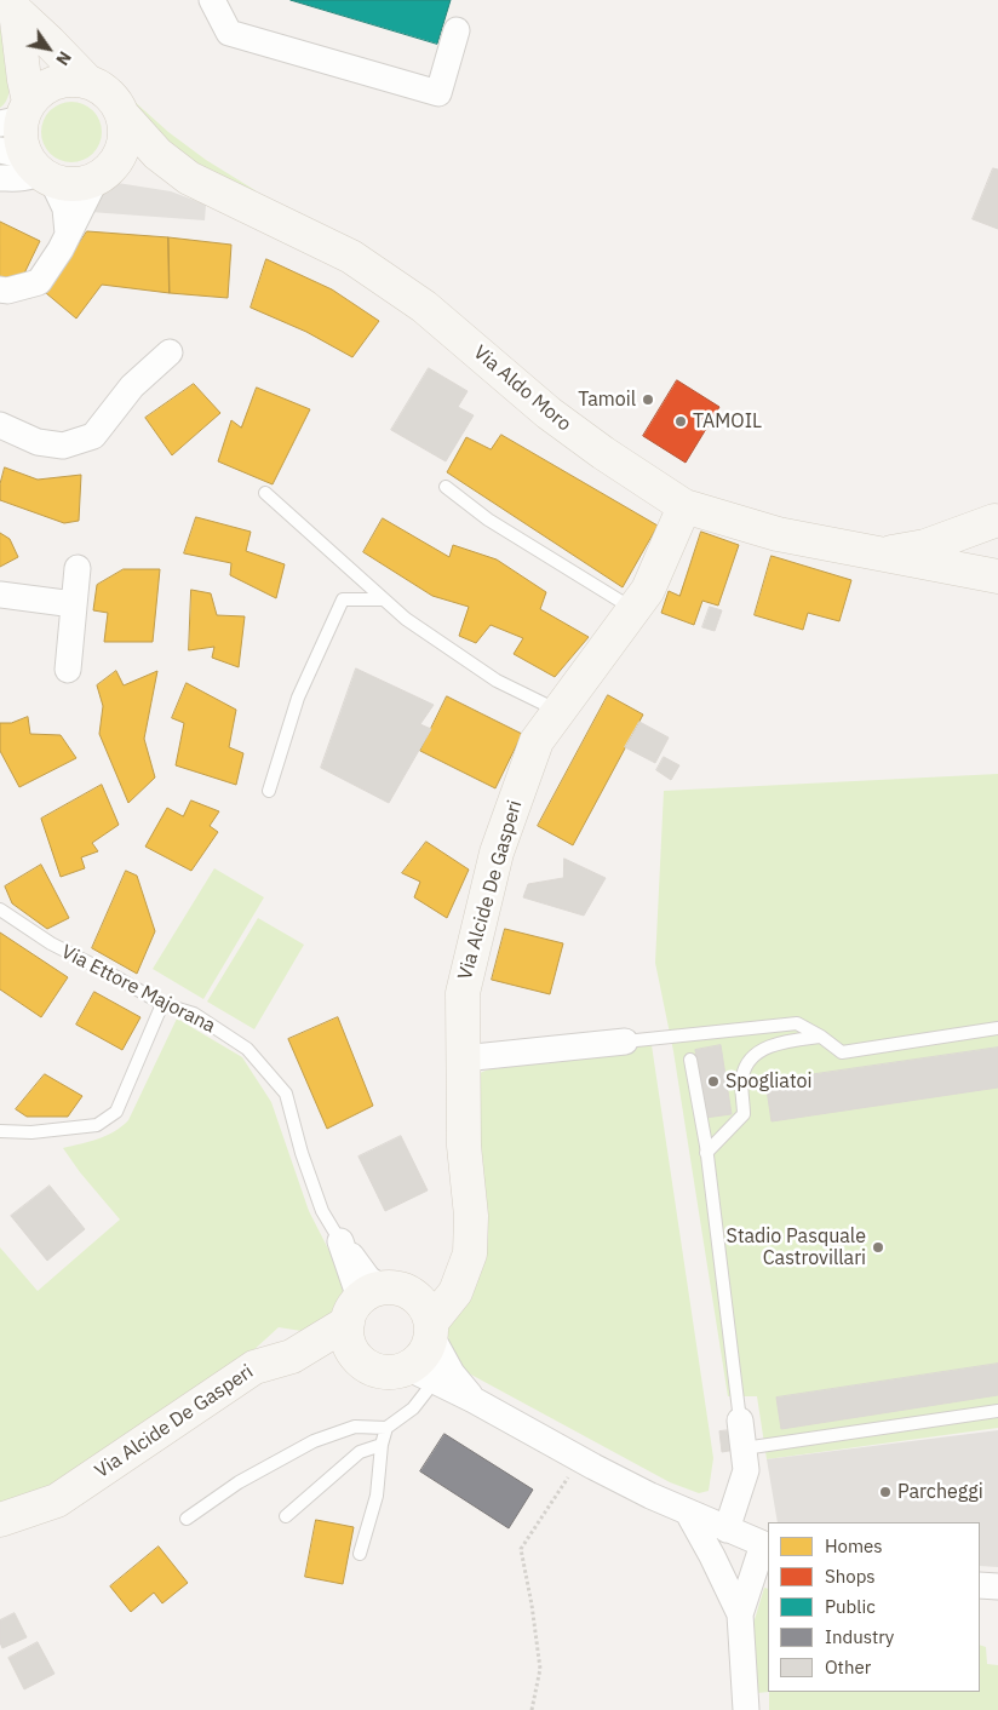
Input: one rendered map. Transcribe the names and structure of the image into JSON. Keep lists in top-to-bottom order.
{
  "streets": {
    "main road": ["Via Aldo Moro", "Via Alcide De Gasperi"],
    "lane": ["Via Ettore Majorana"]
  },
  "crossings": [
    ["Via Aldo Moro", "Via Alcide De Gasperi"]
  ],
  "places": [
    "Tamoil",
    "TAMOIL",
    "Spogliatoi",
    "Stadio Pasquale Castrovillari",
    "Parcheggi"
  ],
  "legend": [
    "Homes",
    "Shops",
    "Public",
    "Industry",
    "Other"
  ],
  "north": "bottom right"
}
